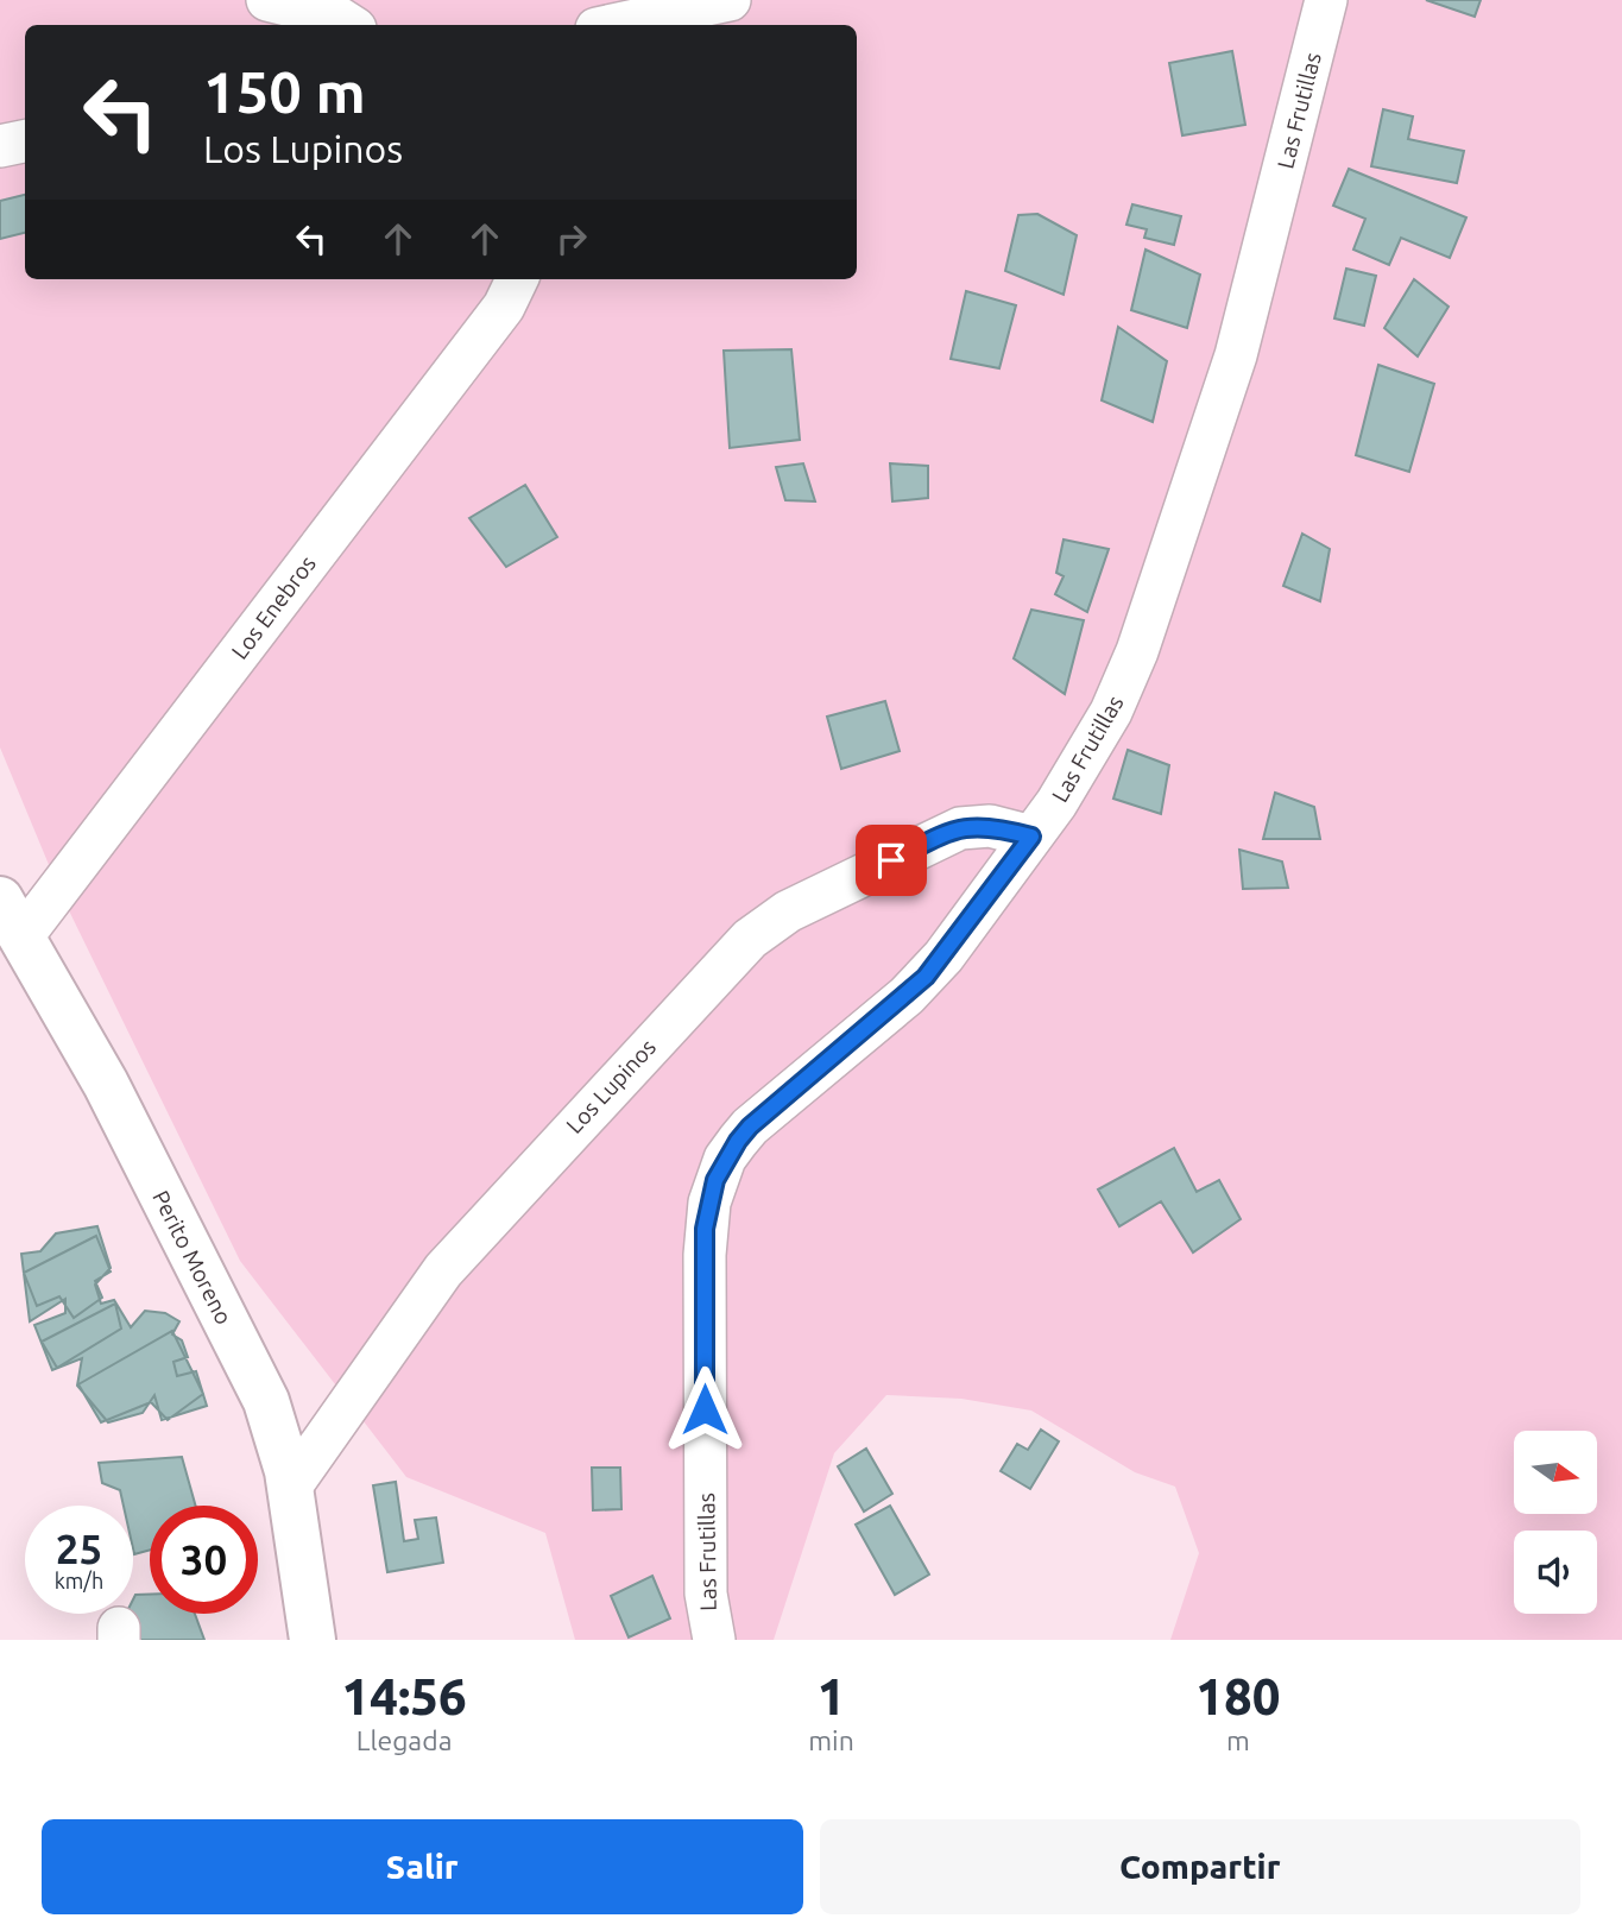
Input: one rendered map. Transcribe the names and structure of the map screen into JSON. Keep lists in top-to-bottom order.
{
  "streets": {
    "main road": ["Perito Moreno"],
    "street": ["Las Frutillas", "Los Enebros", "Los Lupinos"]
  },
  "crossings": [
    ["Las Frutillas", "Los Lupinos"],
    ["Los Enebros", "Perito Moreno"],
    ["Los Lupinos", "Perito Moreno"]
  ],
  "north": "right",
  "page": {
    "turn": ["150 m", "Los Lupinos"],
    "speed": "25 km/h",
    "limit": "30",
    "eta": [
      "14:56",
      "Llegada",
      "1",
      "min",
      "180",
      "m"
    ],
    "buttons": ["Salir", "Compartir"]
  }
}
